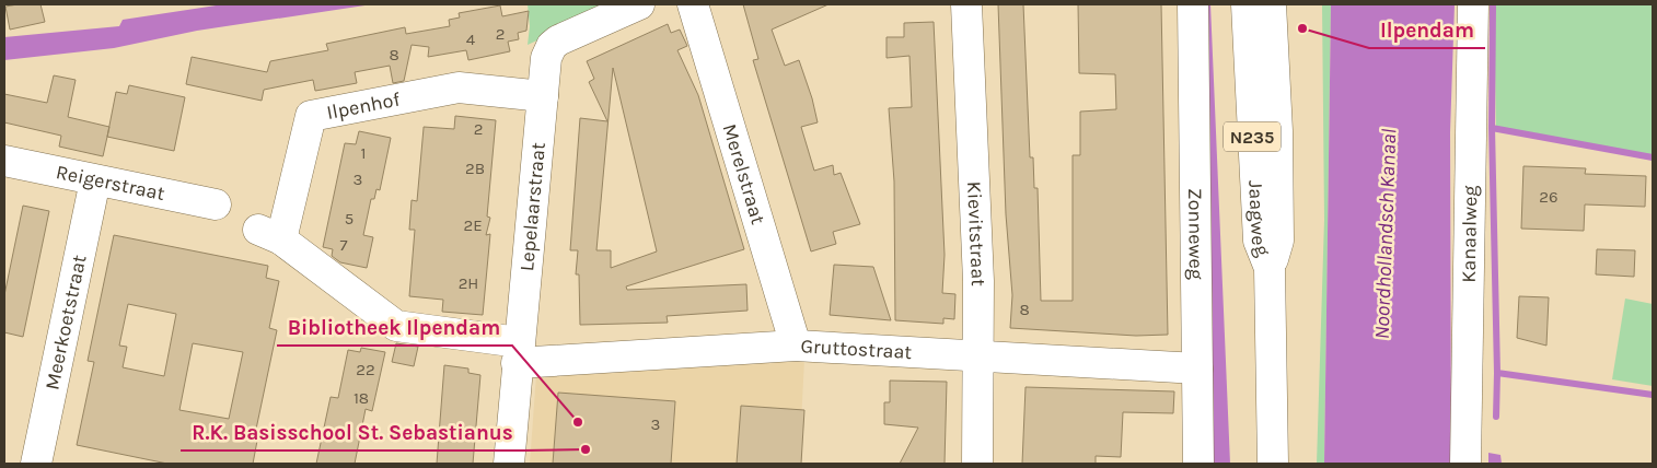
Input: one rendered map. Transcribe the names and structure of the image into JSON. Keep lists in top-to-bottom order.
{
  "streets": {
    "street": [
      "Ilpenhof",
      "N235",
      "Merelstraat",
      "Reigerstraat",
      "Lepelaarstraat",
      "Jaagweg",
      "Kievitstraat",
      "Zonneweg",
      "Kanaalweg",
      "Meerkoetstraat",
      "Gruttostraat"
    ]
  },
  "crossings": [
    ["Ilpenhof", "Lepelaarstraat"],
    ["Ilpenhof", "Gruttostraat"],
    ["Merelstraat", "Gruttostraat"],
    ["Reigerstraat", "Meerkoetstraat"],
    ["Lepelaarstraat", "Gruttostraat"],
    ["Kievitstraat", "Gruttostraat"],
    ["Zonneweg", "Gruttostraat"]
  ],
  "water": ["Noordhollandsch Kanaal"],
  "places": ["Ilpendam", "Bibliotheek Ilpendam", "R.K. Basisschool St. Sebastianus"],
  "house_numbers": [
    "2",
    "4",
    "8",
    "2",
    "1",
    "2B",
    "3",
    "26",
    "5",
    "2E",
    "7",
    "2H",
    "8",
    "22",
    "18",
    "3"
  ]
}
